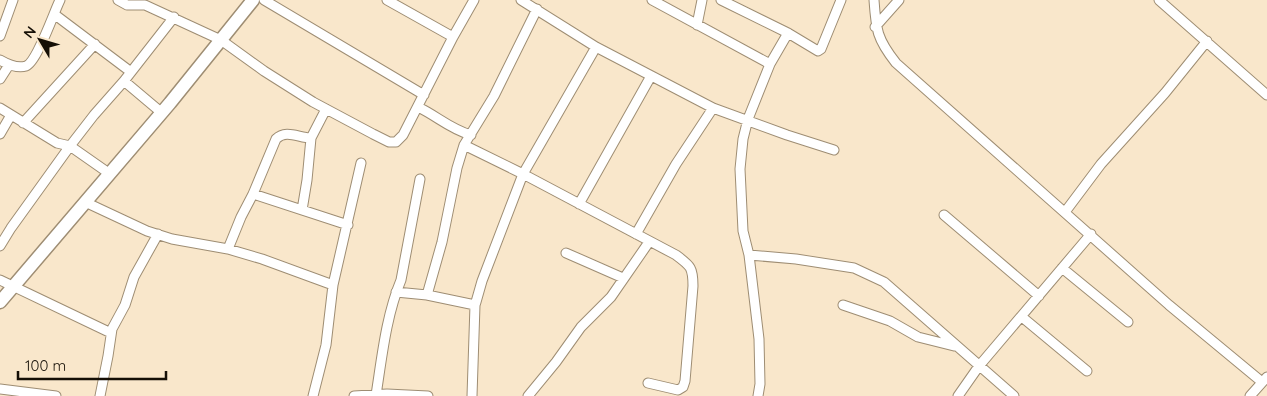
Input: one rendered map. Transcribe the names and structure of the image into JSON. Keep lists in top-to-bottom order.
{
  "scale_bar": "100 m",
  "north": "top left"
}
